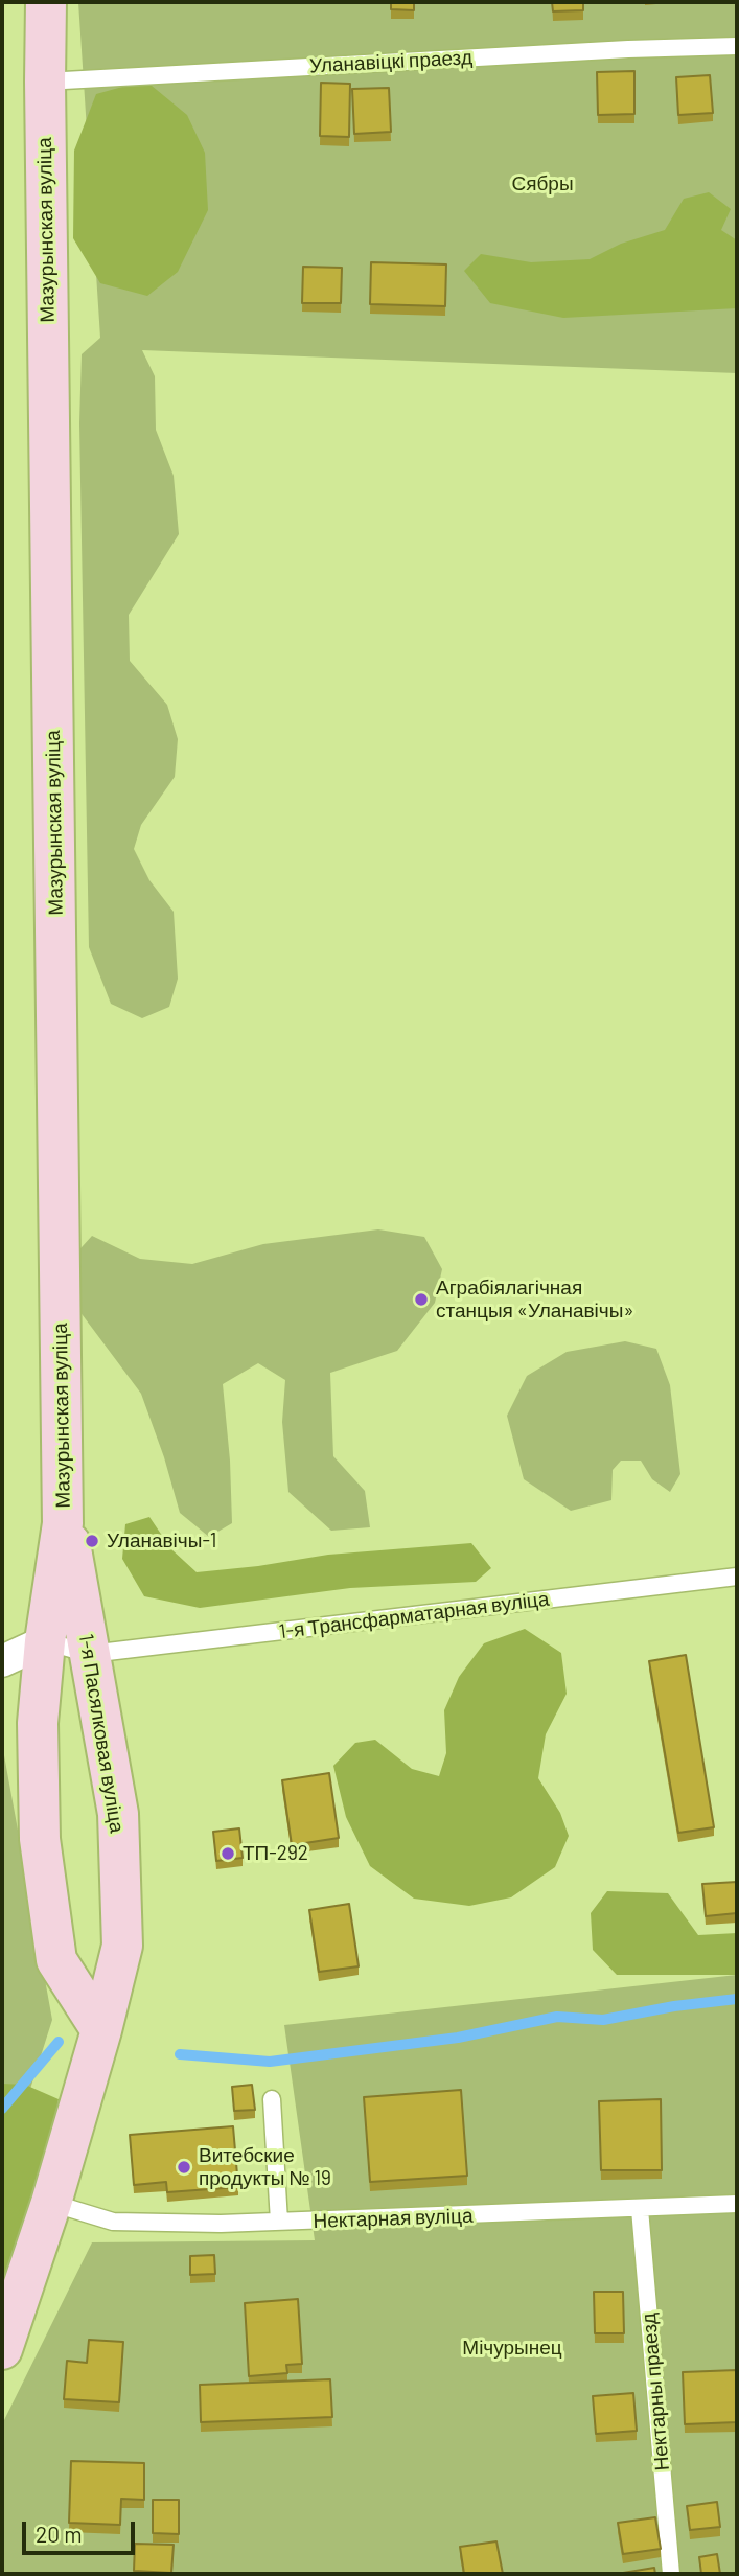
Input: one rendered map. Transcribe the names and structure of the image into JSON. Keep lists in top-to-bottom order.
{
  "streets": {
    "street": ["Мазурынская вуліца", "1-я Пасялковая вуліца"],
    "lane": [
      "Уланавіцкі праезд",
      "1-я Трансфарматарная вуліца",
      "Нектарная вуліца",
      "Нектарны праезд"
    ]
  },
  "crossings": [
    ["Уланавіцкі праезд", "Мазурынская вуліца"],
    ["Мазурынская вуліца", "1-я Пасялковая вуліца"],
    ["1-я Трансфарматарная вуліца", "1-я Пасялковая вуліца"],
    ["1-я Пасялковая вуліца", "Нектарная вуліца"],
    ["Нектарная вуліца", "Нектарны праезд"]
  ],
  "parks": ["Сябры", "Мічурынец"],
  "places": [
    "Аграбіялагічная станцыя «Уланавічы»",
    "Уланавічы-1",
    "ТП-292",
    "Витебские продукты № 19"
  ],
  "scale_bar": "20 m"
}
